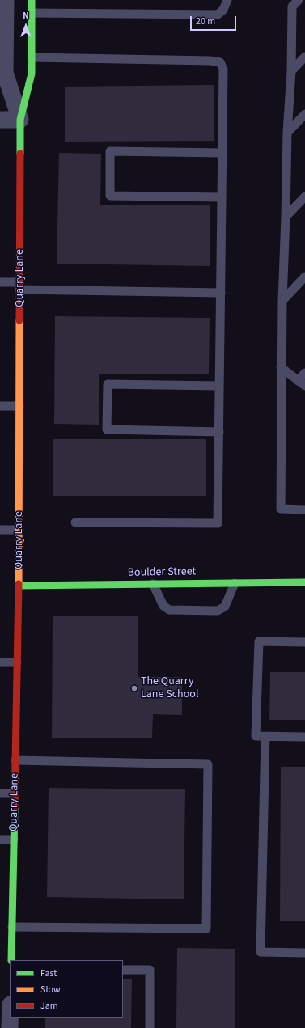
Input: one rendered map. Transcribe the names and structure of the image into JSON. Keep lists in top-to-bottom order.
{
  "streets": {
    "street": ["Quarry Lane", "Boulder Street"]
  },
  "crossings": [
    ["Quarry Lane", "Boulder Street"]
  ],
  "places": ["The Quarry Lane School"],
  "legend": ["Fast", "Slow", "Jam"],
  "scale_bar": "20 m",
  "north": "top"
}
